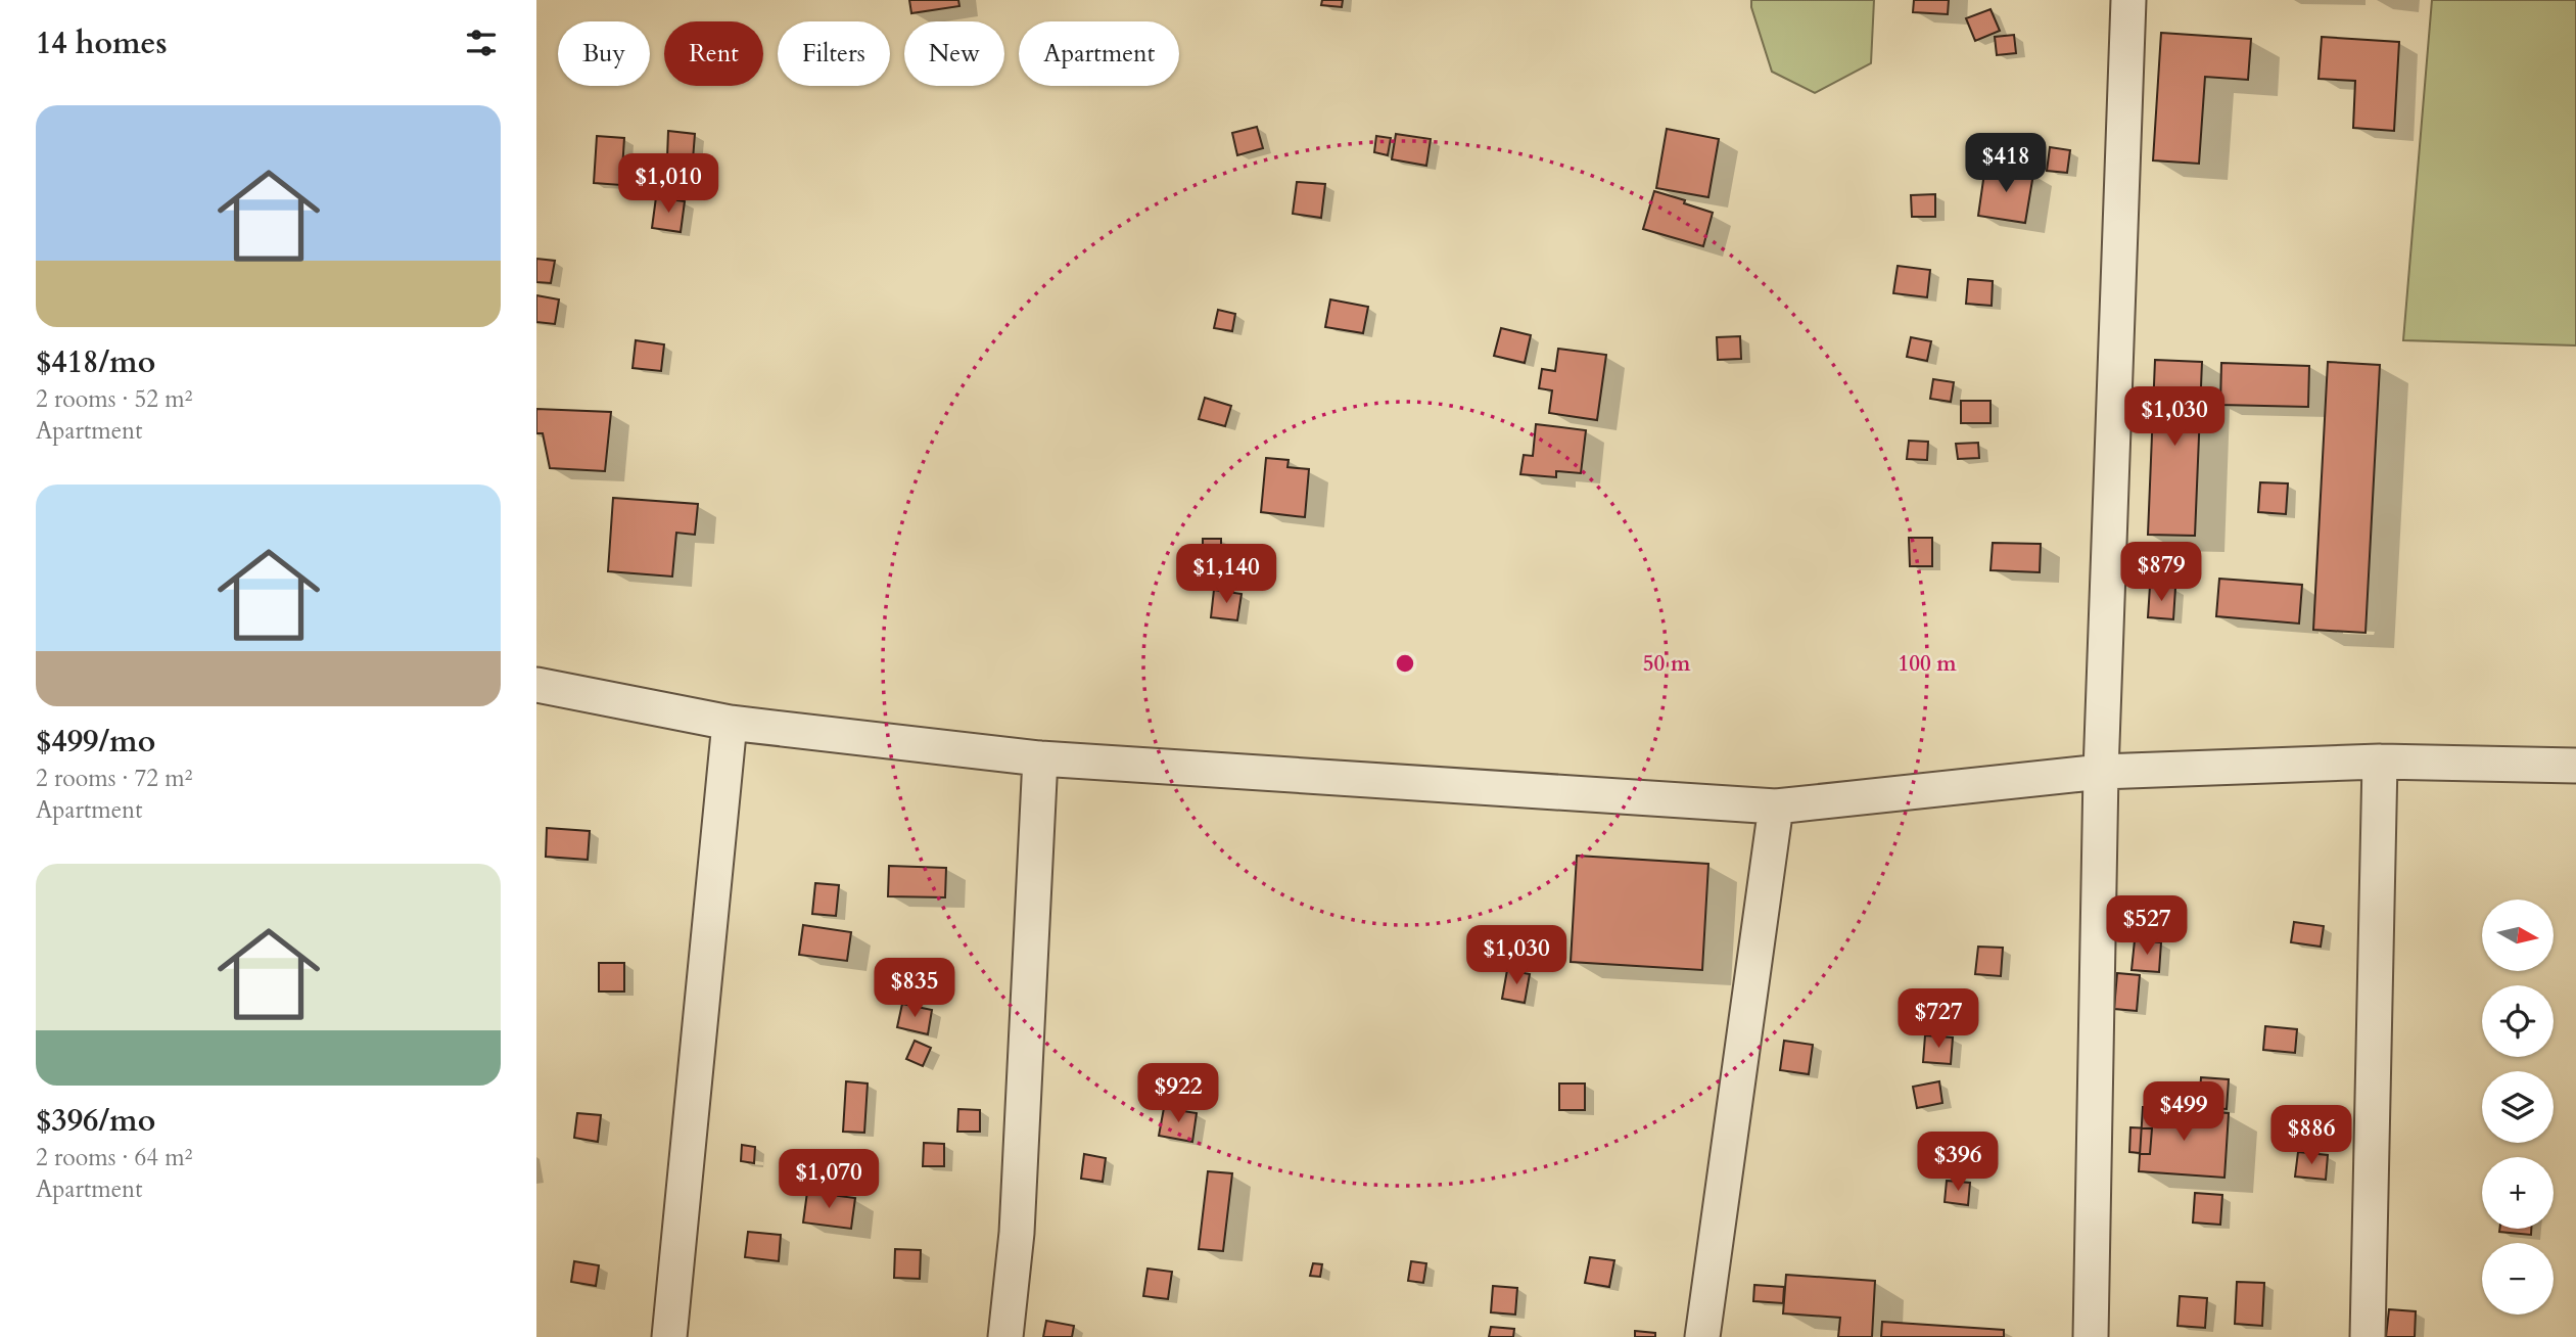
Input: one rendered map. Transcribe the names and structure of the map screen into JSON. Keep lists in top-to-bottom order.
{
  "north": "right",
  "page": {
    "heading": "14 homes",
    "chip": [
      "Buy",
      "Rent",
      "Filters",
      "New",
      "Apartment"
    ],
    "list": [
      {
        "name": "$418/mo",
        "note": "2 rooms · 52 m² · Apartment"
      },
      {
        "name": "$499/mo",
        "note": "2 rooms · 72 m² · Apartment"
      },
      {
        "name": "$396/mo",
        "note": "2 rooms · 64 m² · Apartment"
      }
    ],
    "price": [
      "$418",
      "$1,010",
      "$1,030",
      "$879",
      "$1,140",
      "$527",
      "$1,030",
      "$835",
      "$727",
      "$922",
      "$499",
      "$886",
      "$396",
      "$1,070"
    ],
    "map_buttons": ["+", "−"]
  },
  "rings": ["50 m", "100 m"]
}
